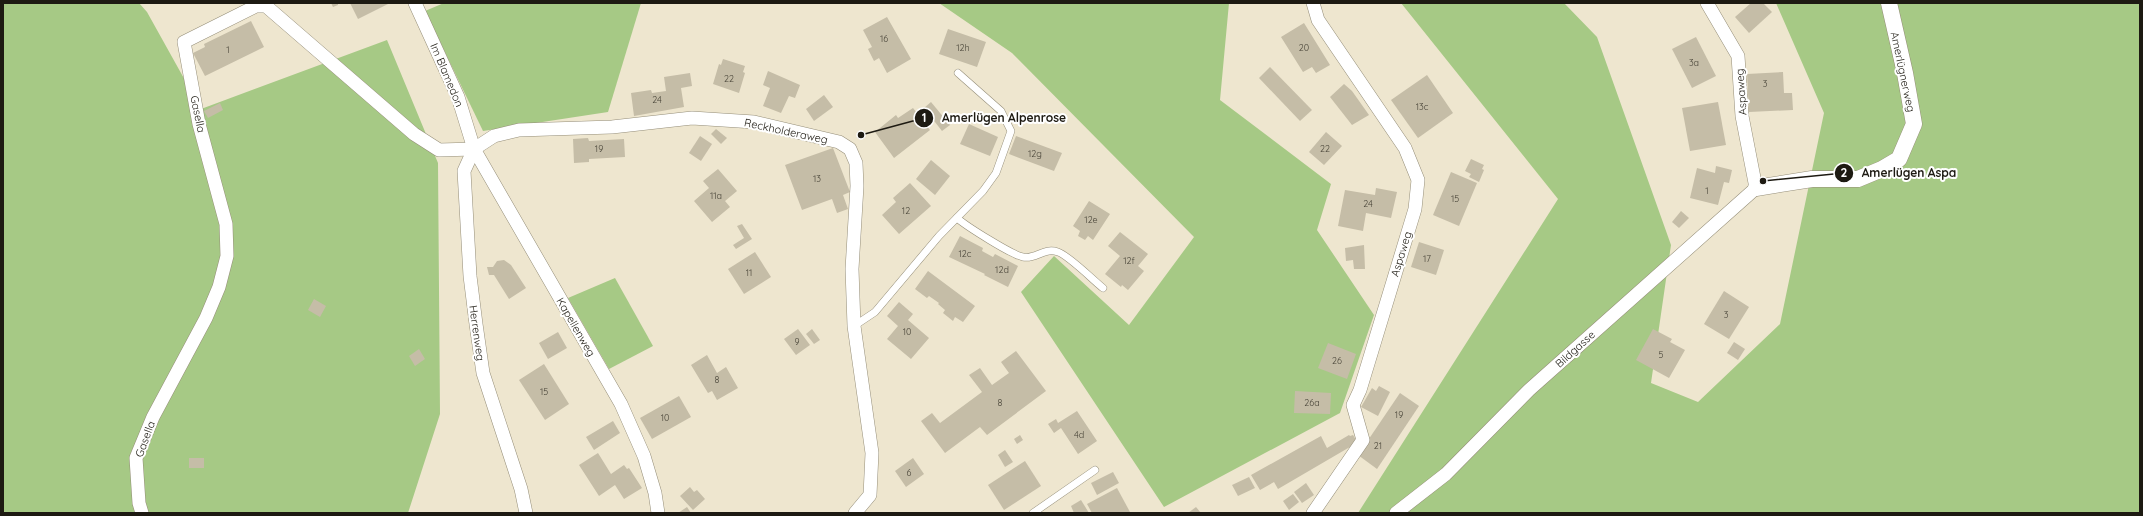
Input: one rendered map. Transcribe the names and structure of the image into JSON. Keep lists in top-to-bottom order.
{
  "streets": {
    "street": [
      "Amerlügnerweg",
      "Im Blamedon",
      "Aspaweg",
      "Gasella",
      "Reckholderaweg",
      "Kapellenweg",
      "Herrenweg",
      "Bildgasse"
    ]
  },
  "crossings": [
    ["Amerlügnerweg", "Aspaweg"],
    ["Amerlügnerweg", "Bildgasse"],
    ["Im Blamedon", "Gasella"],
    ["Im Blamedon", "Reckholderaweg"],
    ["Im Blamedon", "Kapellenweg"],
    ["Im Blamedon", "Herrenweg"],
    ["Aspaweg", "Bildgasse"],
    ["Gasella", "Reckholderaweg"],
    ["Gasella", "Kapellenweg"],
    ["Gasella", "Herrenweg"],
    ["Reckholderaweg", "Kapellenweg"],
    ["Reckholderaweg", "Herrenweg"],
    ["Kapellenweg", "Herrenweg"]
  ],
  "places": ["Amerlügen Alpenrose", "Amerlügen Aspa"],
  "house_numbers": [
    "16",
    "12h",
    "20",
    "1",
    "3a",
    "22",
    "3",
    "24",
    "13c",
    "19",
    "22",
    "12g",
    "13",
    "1",
    "11a",
    "15",
    "24",
    "12",
    "12e",
    "12c",
    "17",
    "12f",
    "12d",
    "11",
    "3",
    "10",
    "9",
    "5",
    "26",
    "8",
    "15",
    "8",
    "26a",
    "19",
    "10",
    "4d",
    "21",
    "6"
  ]
}
